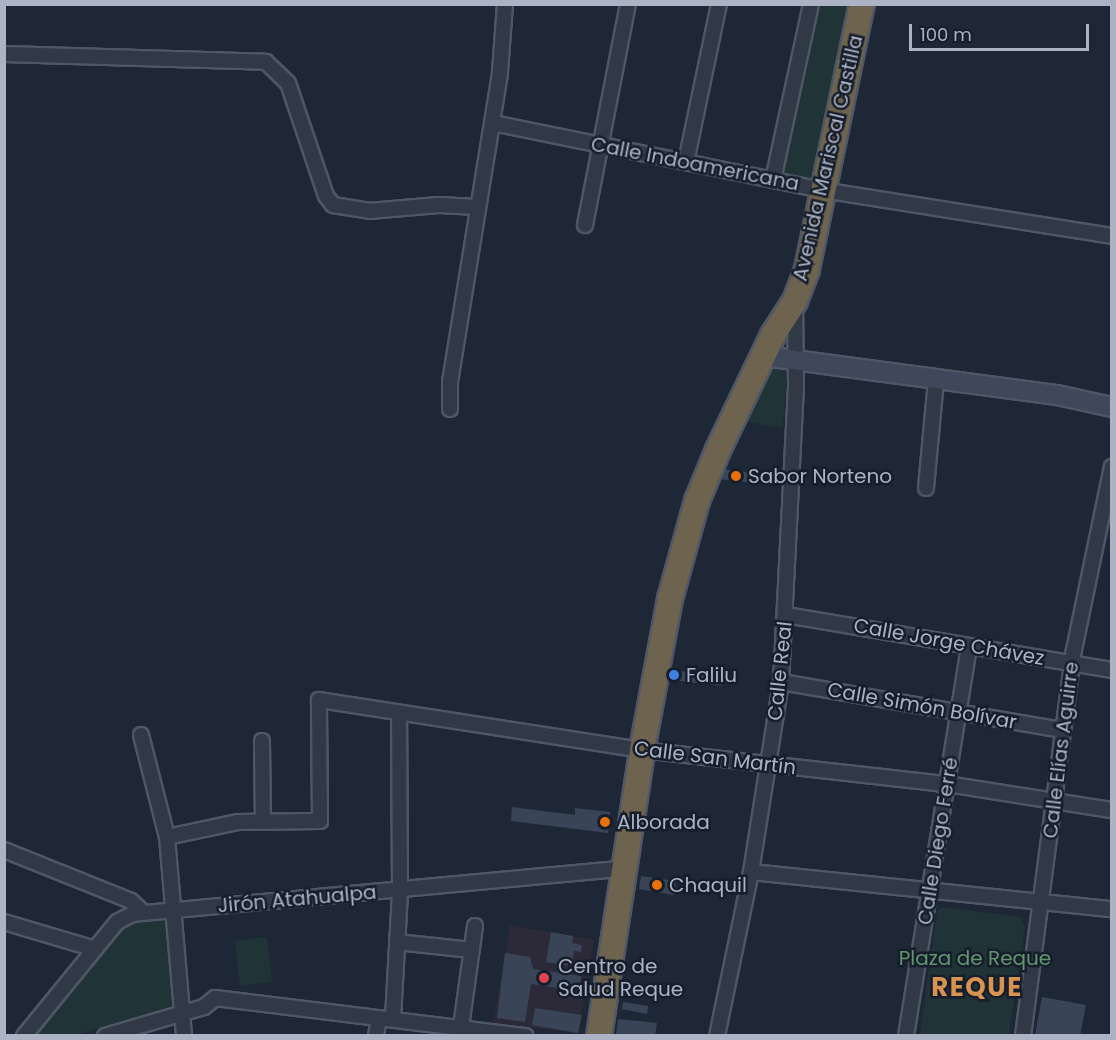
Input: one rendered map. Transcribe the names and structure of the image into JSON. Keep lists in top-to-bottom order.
{
  "streets": {
    "highway": ["Avenida Mariscal Castilla"],
    "street": [
      "Calle Indoamericana",
      "Calle Jorge Chávez",
      "Calle Real",
      "Calle Simón Bolívar",
      "Calle Elías Aguirre",
      "Calle San Martín",
      "Calle Diego Ferré",
      "Jirón Atahualpa"
    ]
  },
  "crossings": [
    ["Avenida Mariscal Castilla", "Calle Indoamericana"],
    ["Avenida Mariscal Castilla", "Calle Real"],
    ["Avenida Mariscal Castilla", "Calle San Martín"],
    ["Avenida Mariscal Castilla", "Jirón Atahualpa"],
    ["Calle Jorge Chávez", "Calle Real"],
    ["Calle Jorge Chávez", "Calle Elías Aguirre"],
    ["Calle Jorge Chávez", "Calle Diego Ferré"],
    ["Calle Real", "Calle Simón Bolívar"],
    ["Calle Real", "Calle San Martín"],
    ["Calle Simón Bolívar", "Calle Elías Aguirre"],
    ["Calle Simón Bolívar", "Calle Diego Ferré"],
    ["Calle Elías Aguirre", "Calle San Martín"],
    ["Calle San Martín", "Calle Diego Ferré"]
  ],
  "districts": ["REQUE"],
  "parks": ["Plaza de Reque"],
  "places": [
    "Sabor Norteno",
    "Falilu",
    "Alborada",
    "Chaquil",
    "Centro de Salud Reque"
  ],
  "scale_bar": "100 m"
}
